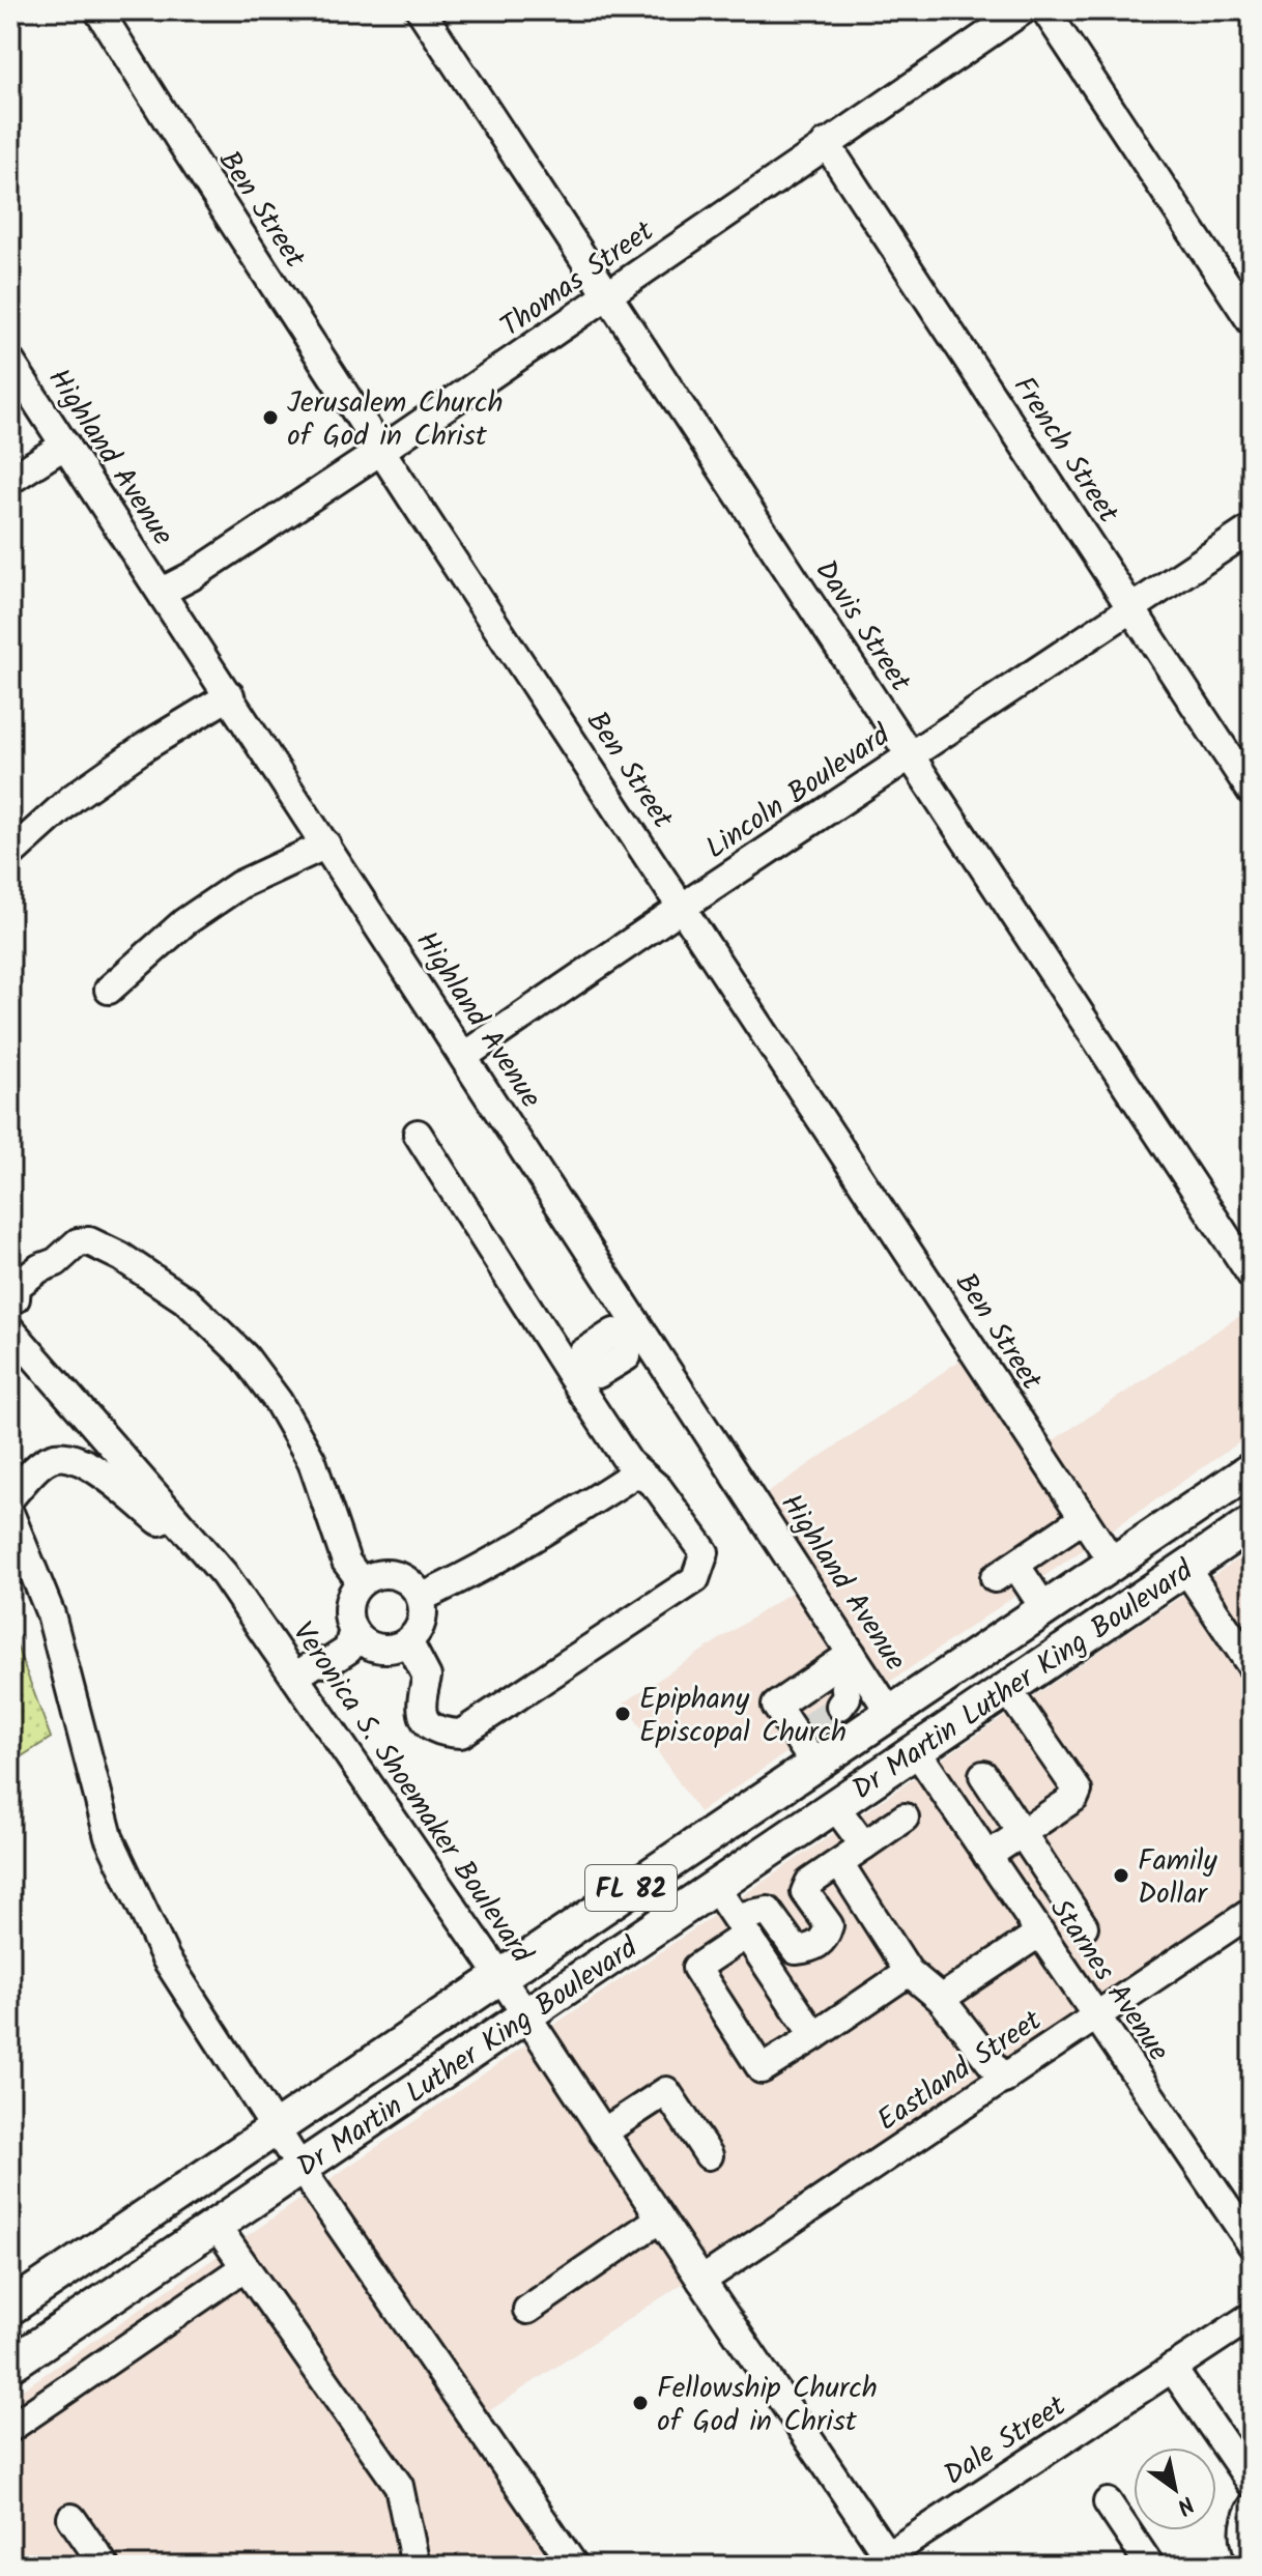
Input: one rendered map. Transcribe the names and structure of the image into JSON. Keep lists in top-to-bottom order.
{
  "streets": {
    "main road": ["Dr Martin Luther King Boulevard", "FL 82"],
    "street": [
      "Ben Street",
      "Thomas Street",
      "French Street",
      "Highland Avenue",
      "Davis Street",
      "Lincoln Boulevard",
      "Veronica S. Shoemaker Boulevard",
      "Starnes Avenue",
      "Eastland Street",
      "Dale Street"
    ]
  },
  "crossings": [
    ["Ben Street", "Thomas Street"],
    ["Ben Street", "Lincoln Boulevard"],
    ["Ben Street", "Dr Martin Luther King Boulevard"],
    ["Thomas Street", "French Street"],
    ["Thomas Street", "Highland Avenue"],
    ["Thomas Street", "Davis Street"],
    ["French Street", "Lincoln Boulevard"],
    ["Highland Avenue", "Lincoln Boulevard"],
    ["Highland Avenue", "Dr Martin Luther King Boulevard"],
    ["Davis Street", "Lincoln Boulevard"],
    ["Dr Martin Luther King Boulevard", "Veronica S. Shoemaker Boulevard"],
    ["Dr Martin Luther King Boulevard", "Starnes Avenue"],
    ["Veronica S. Shoemaker Boulevard", "Eastland Street"],
    ["Veronica S. Shoemaker Boulevard", "Dale Street"],
    ["Starnes Avenue", "Eastland Street"]
  ],
  "places": [
    "Jerusalem Church of God in Christ",
    "Epiphany Episcopal Church",
    "Family Dollar",
    "Fellowship Church of God in Christ"
  ],
  "north": "bottom right"
}
